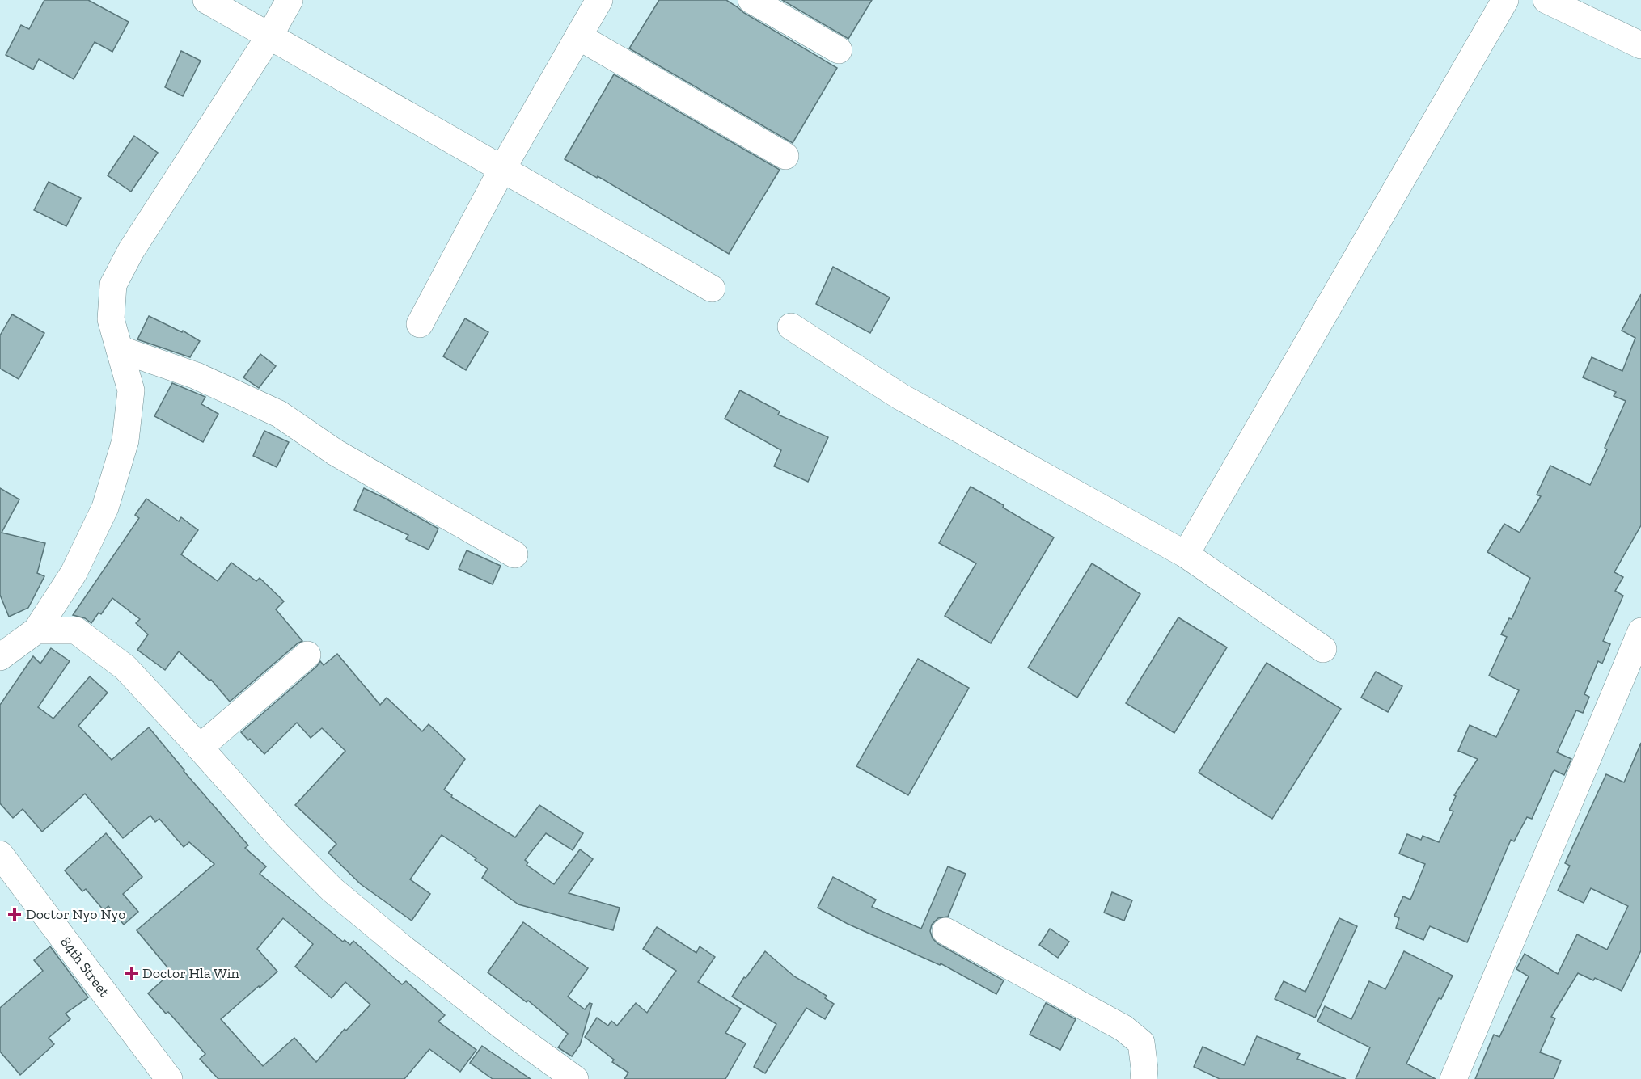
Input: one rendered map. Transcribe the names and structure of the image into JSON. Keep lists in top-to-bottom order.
{
  "streets": {
    "street": ["84th Street"]
  },
  "places": {
    "health": ["Doctor Nyo Nyo", "Doctor Hla Win"]
  }
}
